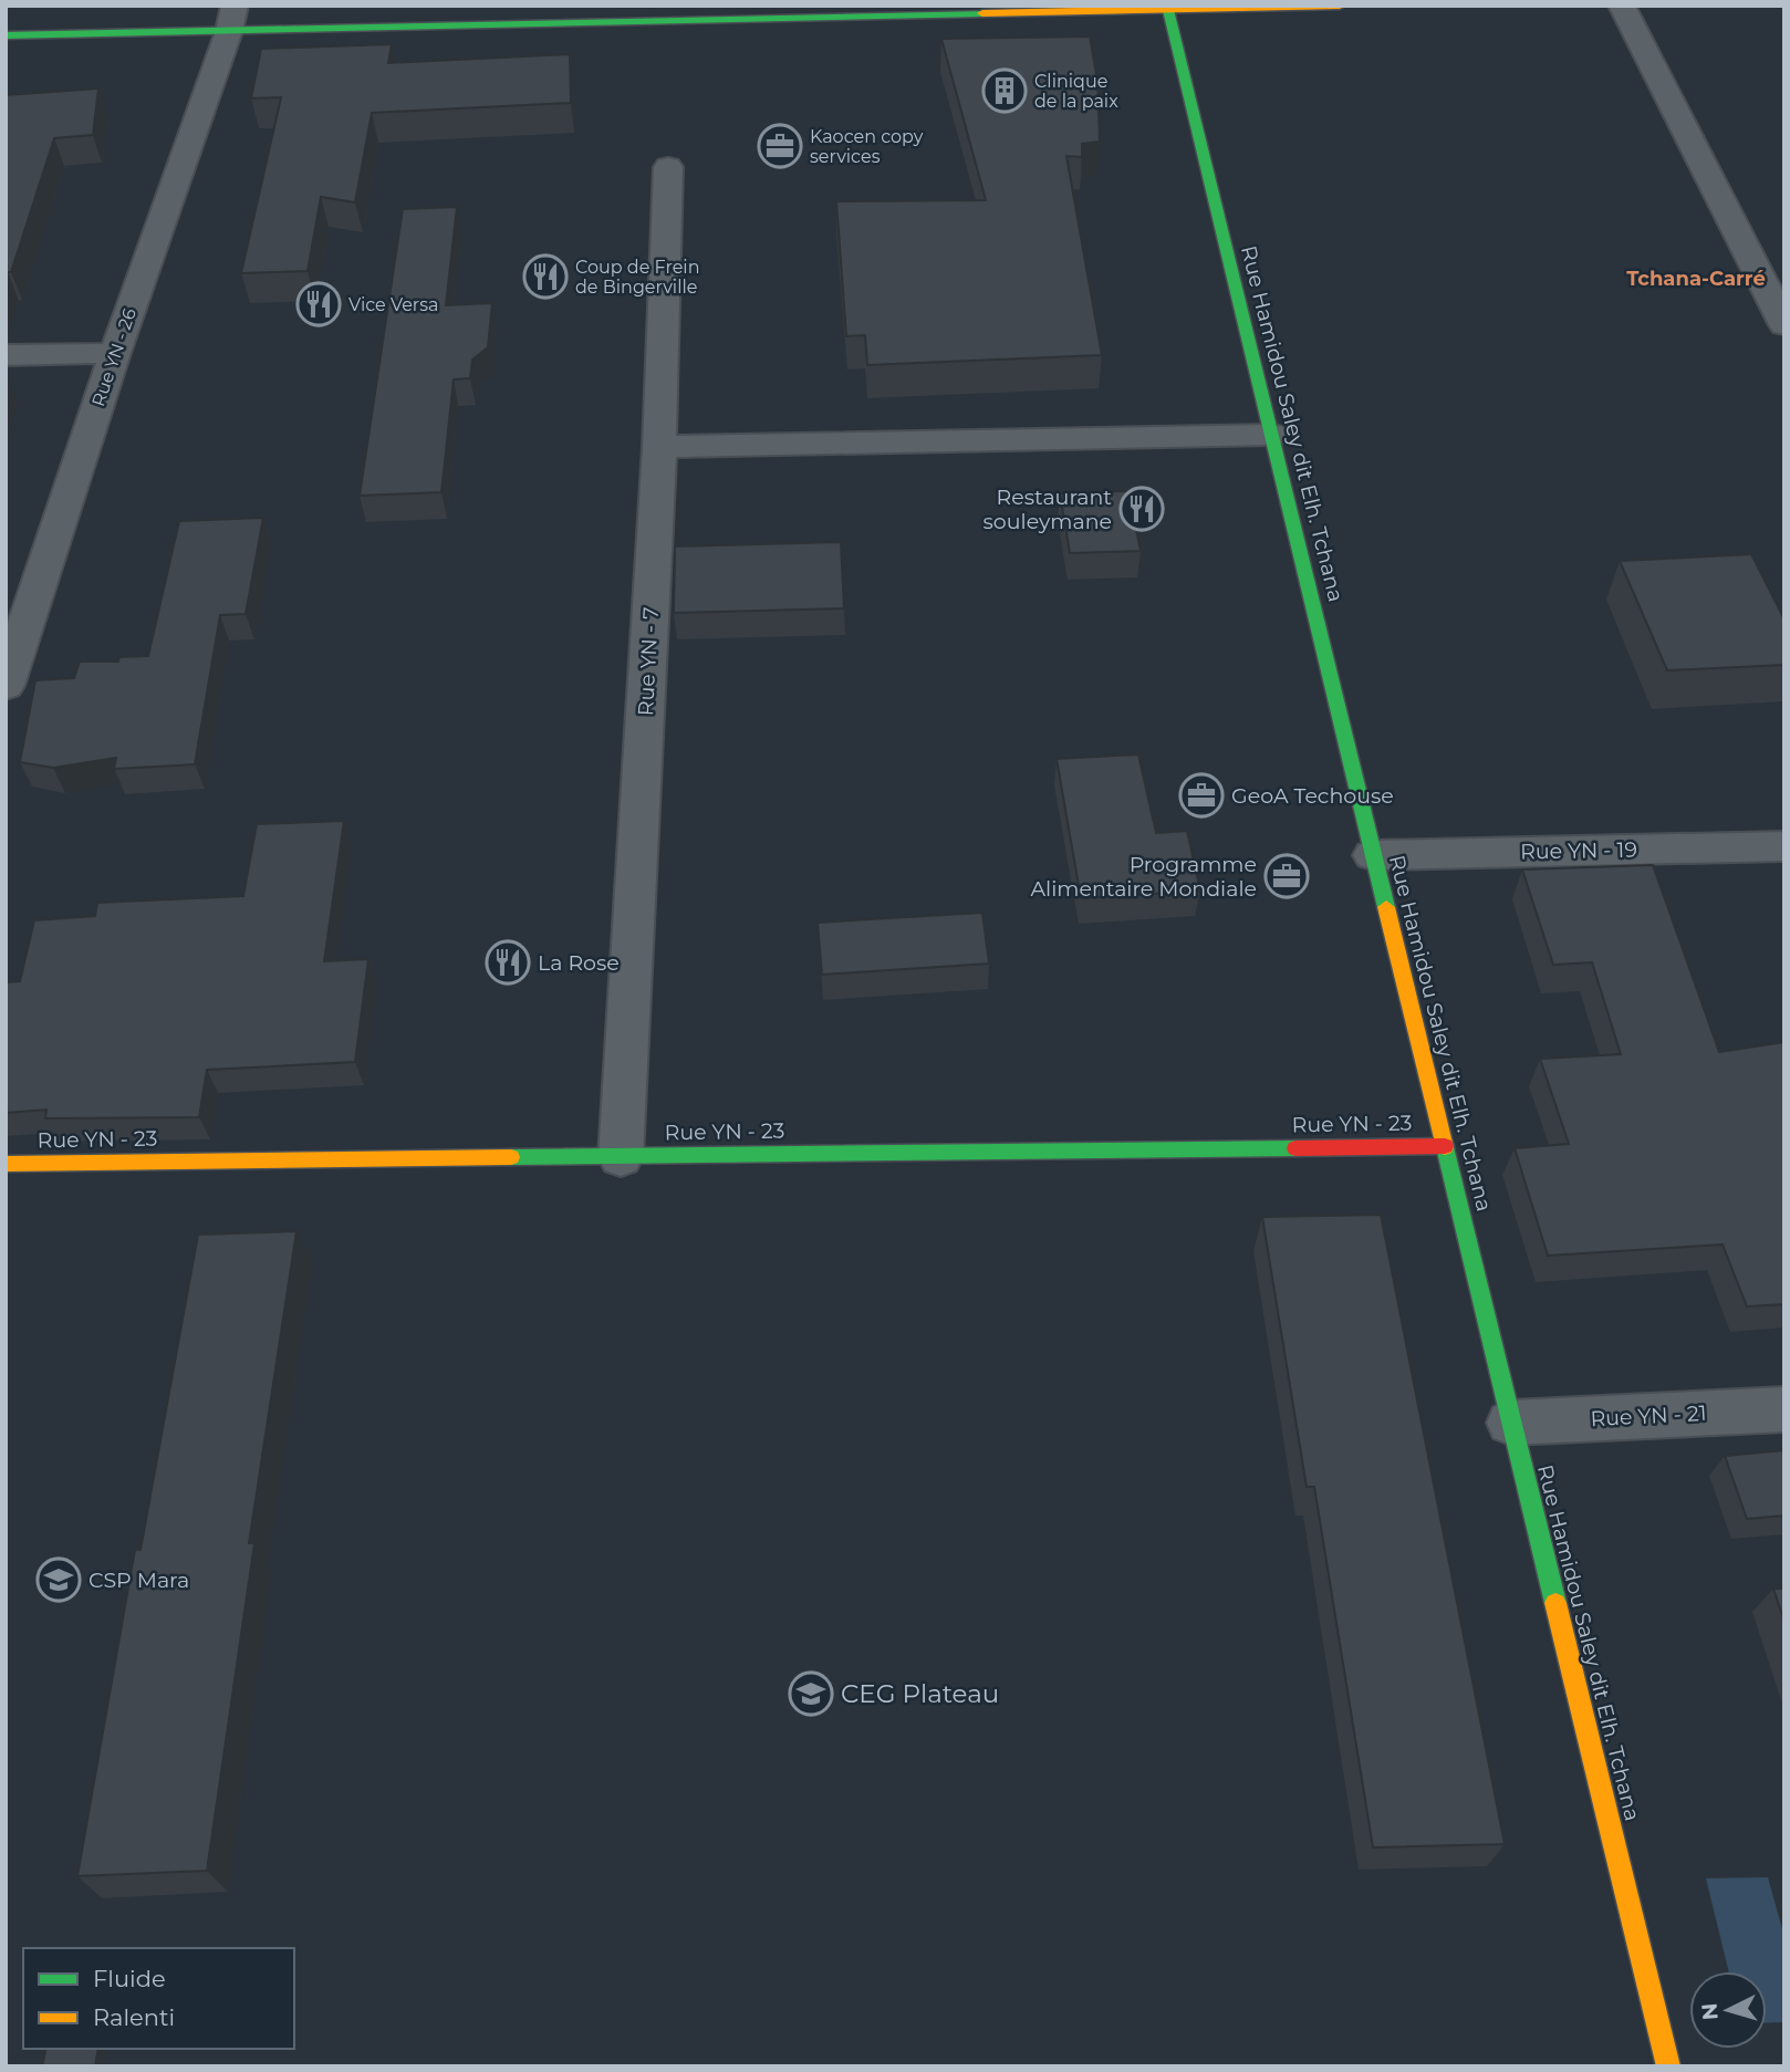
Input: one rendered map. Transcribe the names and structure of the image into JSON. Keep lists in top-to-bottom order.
{
  "streets": {
    "street": [
      "Rue YN - 26",
      "Rue Hamidou Saley dit Elh. Tchana",
      "Rue YN - 7",
      "Rue YN - 19",
      "Rue YN - 23",
      "Rue YN - 21"
    ]
  },
  "crossings": [
    ["Rue Hamidou Saley dit Elh. Tchana", "Rue YN - 19"],
    ["Rue Hamidou Saley dit Elh. Tchana", "Rue YN - 23"],
    ["Rue Hamidou Saley dit Elh. Tchana", "Rue YN - 21"],
    ["Rue YN - 7", "Rue YN - 23"]
  ],
  "districts": ["Tchana-Carré"],
  "places": {
    "building": ["Clinique de la paix"],
    "office": ["Kaocen copy services", "GeoA Techouse", "Programme Alimentaire Mondiale"],
    "restaurant": [
      "Coup de Frein de Bingerville",
      "Vice Versa",
      "Restaurant souleymane",
      "La Rose"
    ],
    "school or university": ["CSP Mara", "CEG Plateau"]
  },
  "legend": ["Fluide", "Ralenti"],
  "north": "left"
}
